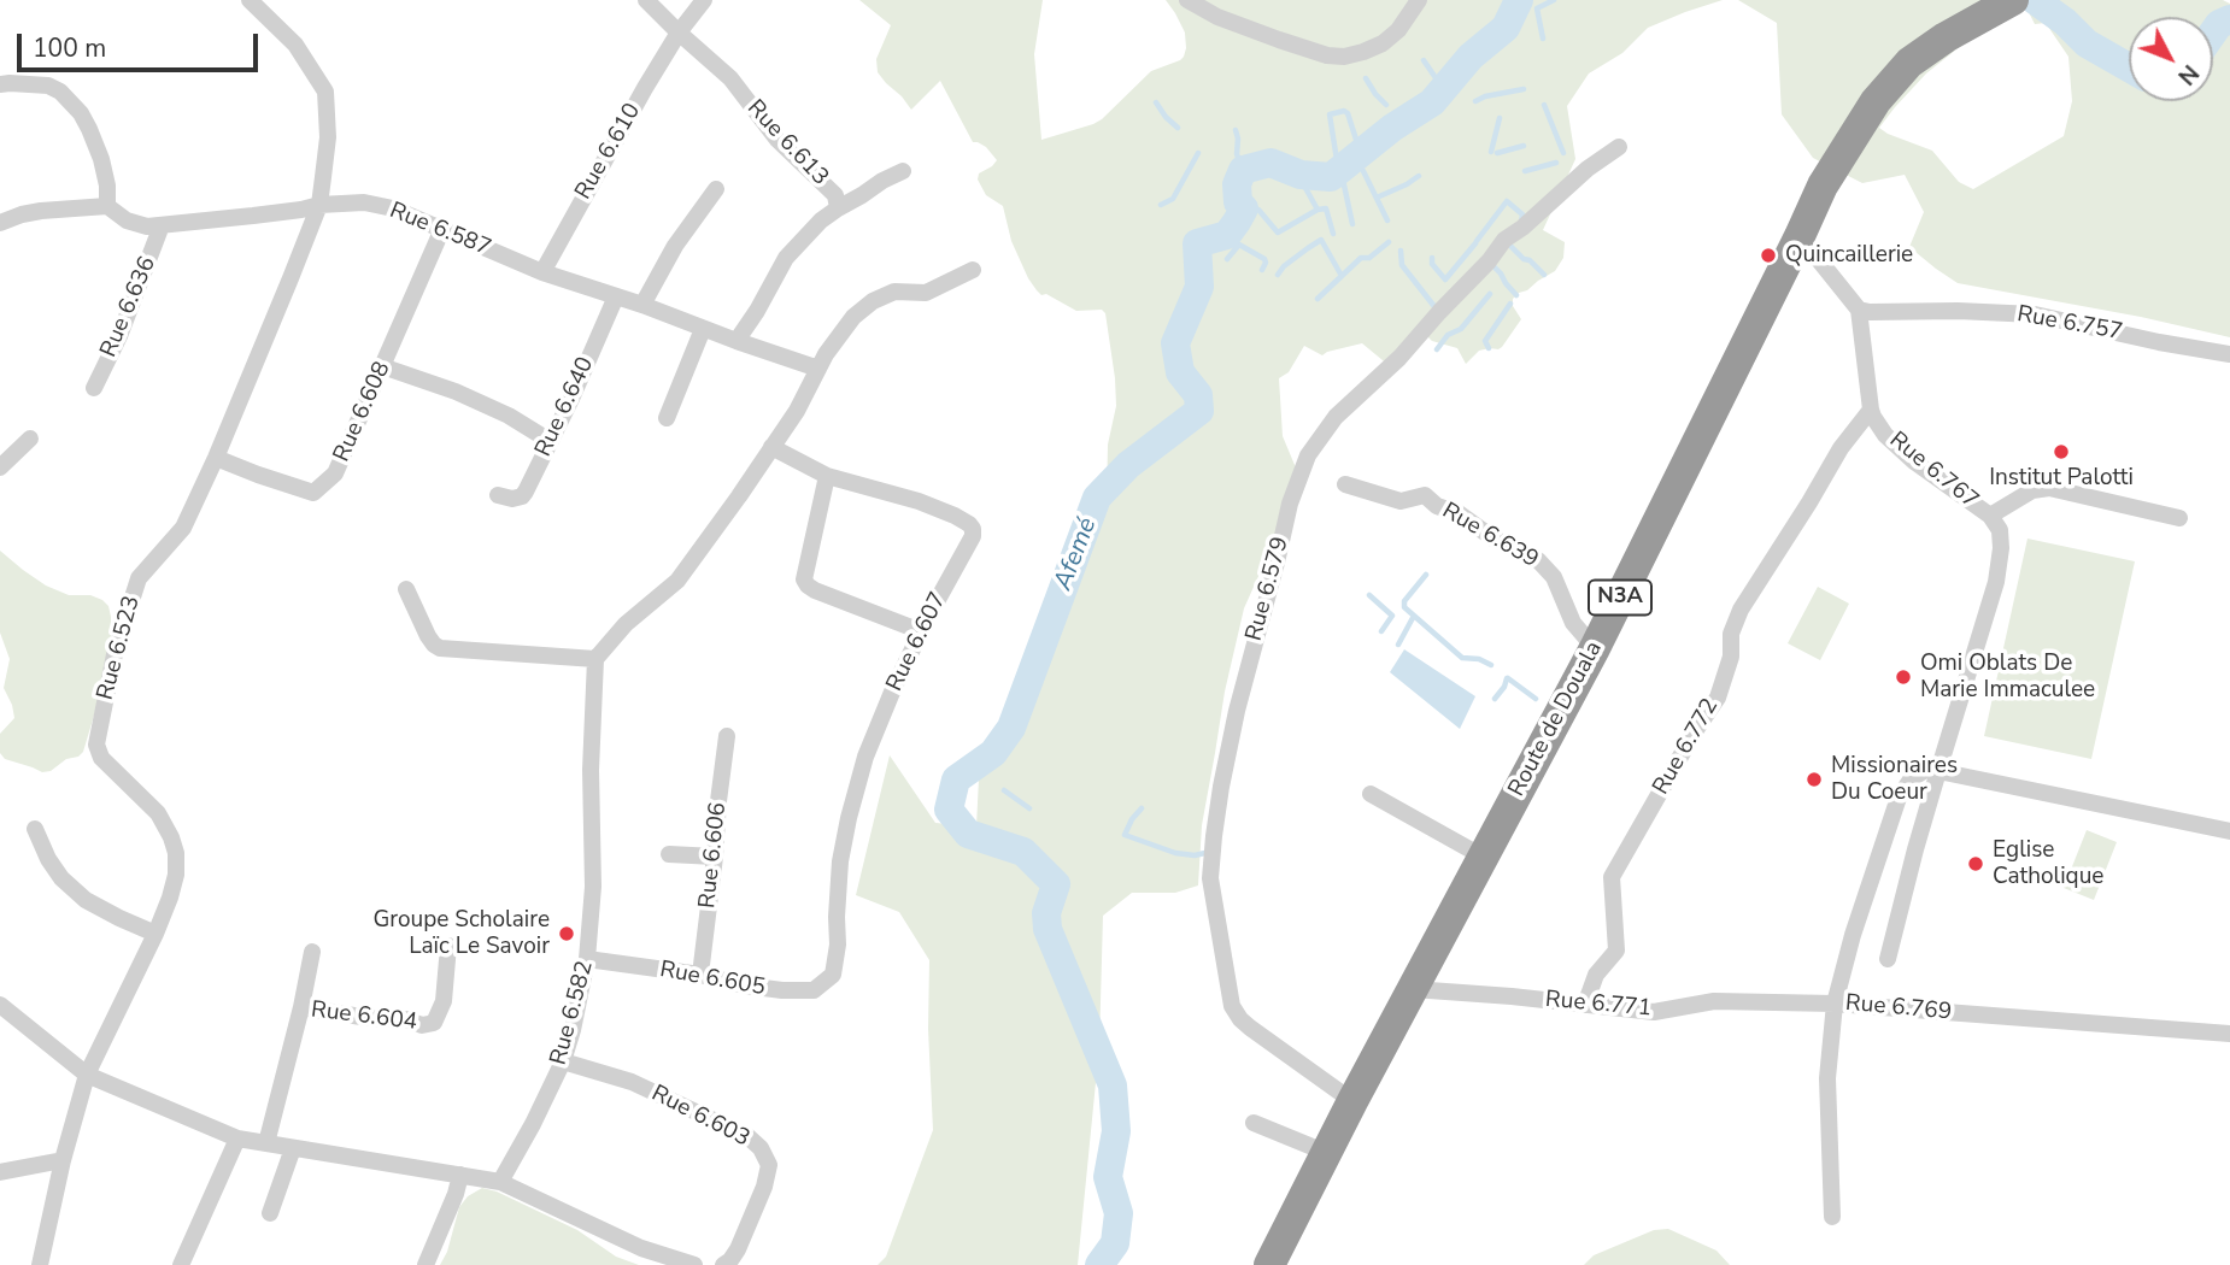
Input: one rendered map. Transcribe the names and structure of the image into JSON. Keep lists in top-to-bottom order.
{
  "streets": {
    "highway": ["N3A", "Route de Douala"],
    "street": [
      "Rue 6.613",
      "Rue 6.610",
      "Rue 6.587",
      "Rue 6.636",
      "Rue 6.757",
      "Rue 6.640",
      "Rue 6.608",
      "Rue 6.767",
      "Rue 6.639",
      "Rue 6.579",
      "Rue 6.607",
      "Rue 6.523",
      "Rue 6.772",
      "Rue 6.606",
      "Rue 6.605",
      "Rue 6.771",
      "Rue 6.769",
      "Rue 6.582",
      "Rue 6.604",
      "Rue 6.603"
    ]
  },
  "crossings": [
    ["Rue 6.613", "Rue 6.610"],
    ["Rue 6.613", "Rue 6.587"],
    ["Rue 6.610", "Rue 6.587"],
    ["Rue 6.587", "Rue 6.636"],
    ["Rue 6.587", "Rue 6.640"],
    ["Rue 6.587", "Rue 6.608"],
    ["Rue 6.587", "Rue 6.523"],
    ["Rue 6.757", "Rue 6.767"],
    ["Rue 6.608", "Rue 6.523"],
    ["Rue 6.767", "Rue 6.772"],
    ["Rue 6.767", "Rue 6.769"],
    ["Rue 6.639", "Route de Douala"],
    ["Rue 6.579", "Route de Douala"],
    ["Rue 6.607", "Rue 6.605"],
    ["Route de Douala", "Rue 6.771"],
    ["Rue 6.772", "Rue 6.771"],
    ["Rue 6.606", "Rue 6.605"],
    ["Rue 6.605", "Rue 6.582"],
    ["Rue 6.771", "Rue 6.769"],
    ["Rue 6.582", "Rue 6.603"]
  ],
  "water": ["Afemé"],
  "places": [
    "Quincaillerie",
    "Institut Palotti",
    "Omi Oblats De Marie Immaculee",
    "Missionaires Du Coeur",
    "Eglise Catholique",
    "Groupe Scholaire Laïc Le Savoir"
  ],
  "scale_bar": "100 m",
  "north": "bottom right"
}
